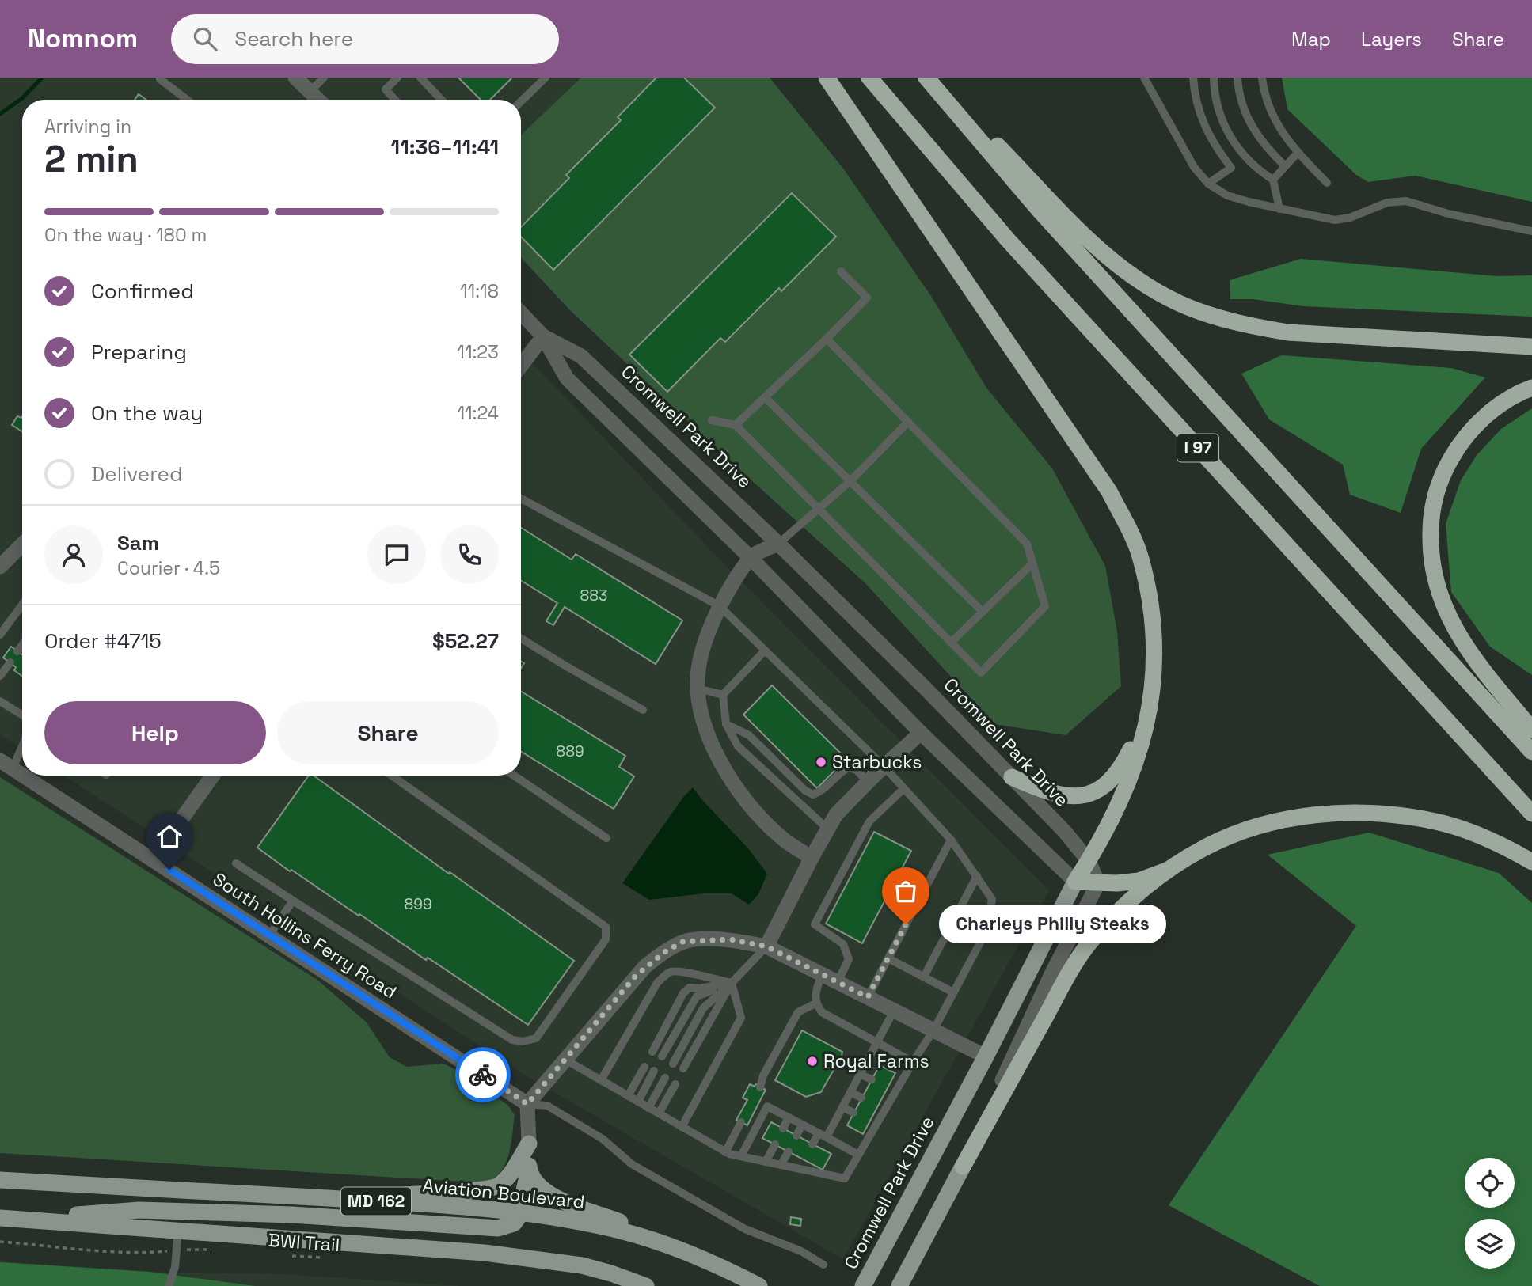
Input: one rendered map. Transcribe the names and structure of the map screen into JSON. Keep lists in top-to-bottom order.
{
  "streets": {
    "highway": ["I 97"],
    "main road": ["Cromwell Park Drive", "Aviation Boulevard", "MD 162"],
    "street": ["South Hollins Ferry Road"],
    "path": ["BWI Trail"]
  },
  "places": ["Starbucks", "Charleys Philly Steaks", "Royal Farms"],
  "house_numbers": ["883", "889", "899"],
  "page": {
    "header": "Nomnom",
    "search": "Search here",
    "nav": ["Map", "Layers", "Share"],
    "heading": ["2 min", "Arriving in", "11:36–11:41"],
    "panel": [
      "Sam",
      "Courier · 4.5",
      "Order #4715",
      "$52.27"
    ],
    "bar": "On the way · 180 m",
    "list": [
      ["Confirmed", "11:18"],
      ["Preparing", "11:23"],
      ["On the way", "11:24"],
      "Delivered"
    ],
    "buttons": ["Help", "Share"],
    "bubble": "Charleys Philly Steaks"
  }
}
